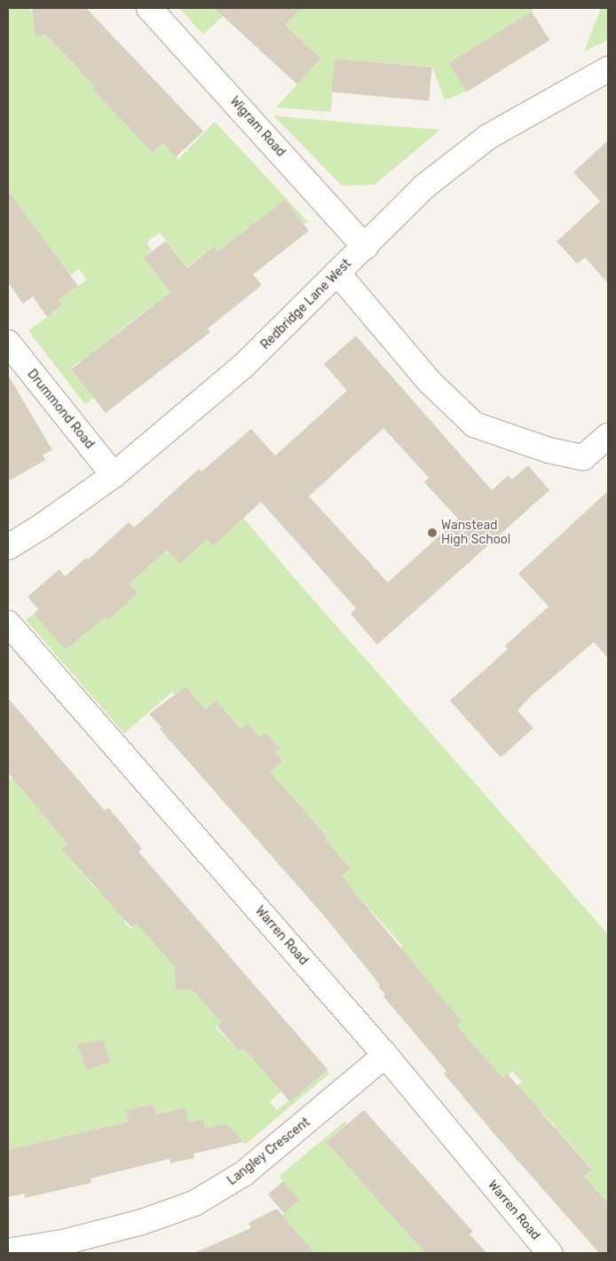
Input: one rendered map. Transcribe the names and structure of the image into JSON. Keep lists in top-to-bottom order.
{
  "streets": {
    "street": [
      "Wigram Road",
      "Redbridge Lane West",
      "Drummond Road",
      "Warren Road",
      "Langley Crescent"
    ]
  },
  "crossings": [
    ["Wigram Road", "Redbridge Lane West"],
    ["Redbridge Lane West", "Drummond Road"],
    ["Warren Road", "Langley Crescent"]
  ],
  "places": ["Wanstead High School"]
}
